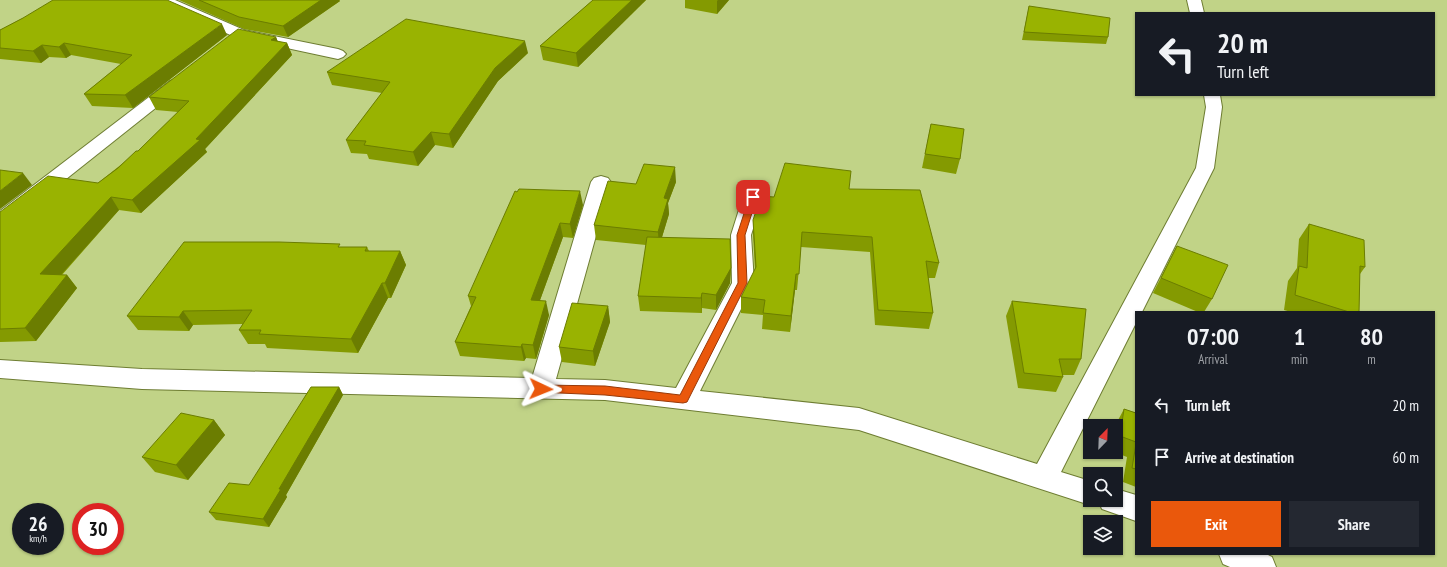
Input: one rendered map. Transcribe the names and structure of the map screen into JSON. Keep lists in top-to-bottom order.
{
  "north": "top right",
  "page": {
    "turn": ["20 m", "Turn left"],
    "eta": [
      "07:00",
      "Arrival",
      "1",
      "min",
      "80",
      "m"
    ],
    "list": [
      {
        "name": "Turn left",
        "value": "20 m"
      },
      {
        "name": "Arrive at destination",
        "value": "60 m"
      }
    ],
    "buttons": ["Exit", "Share"],
    "speed": "26 km/h",
    "limit": "30"
  }
}
